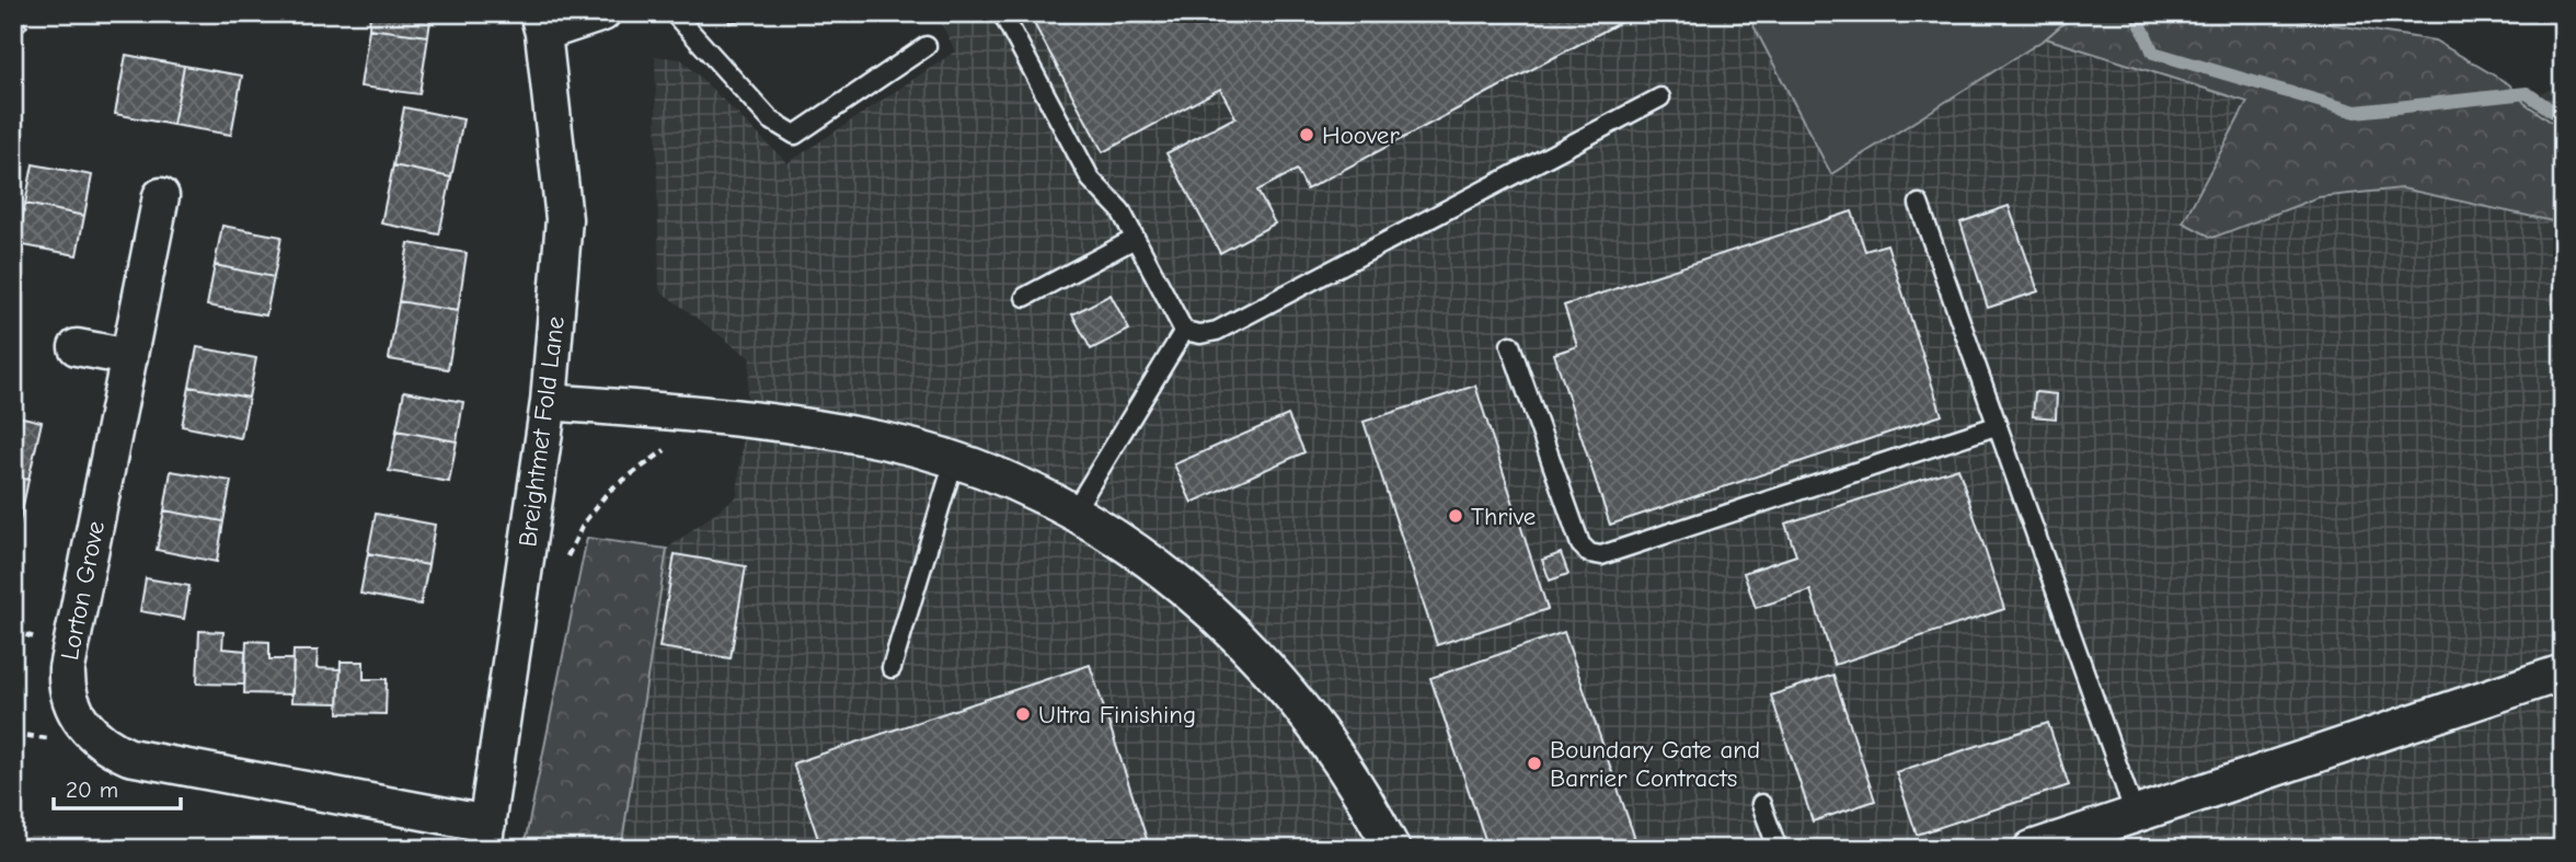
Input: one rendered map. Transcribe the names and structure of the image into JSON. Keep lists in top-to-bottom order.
{
  "streets": {
    "street": ["Breightmet Fold Lane", "Lorton Grove"]
  },
  "crossings": [
    ["Breightmet Fold Lane", "Lorton Grove"]
  ],
  "places": [
    "Hoover",
    "Thrive",
    "Ultra Finishing",
    "Boundary Gate and Barrier Contracts"
  ],
  "scale_bar": "20 m"
}
